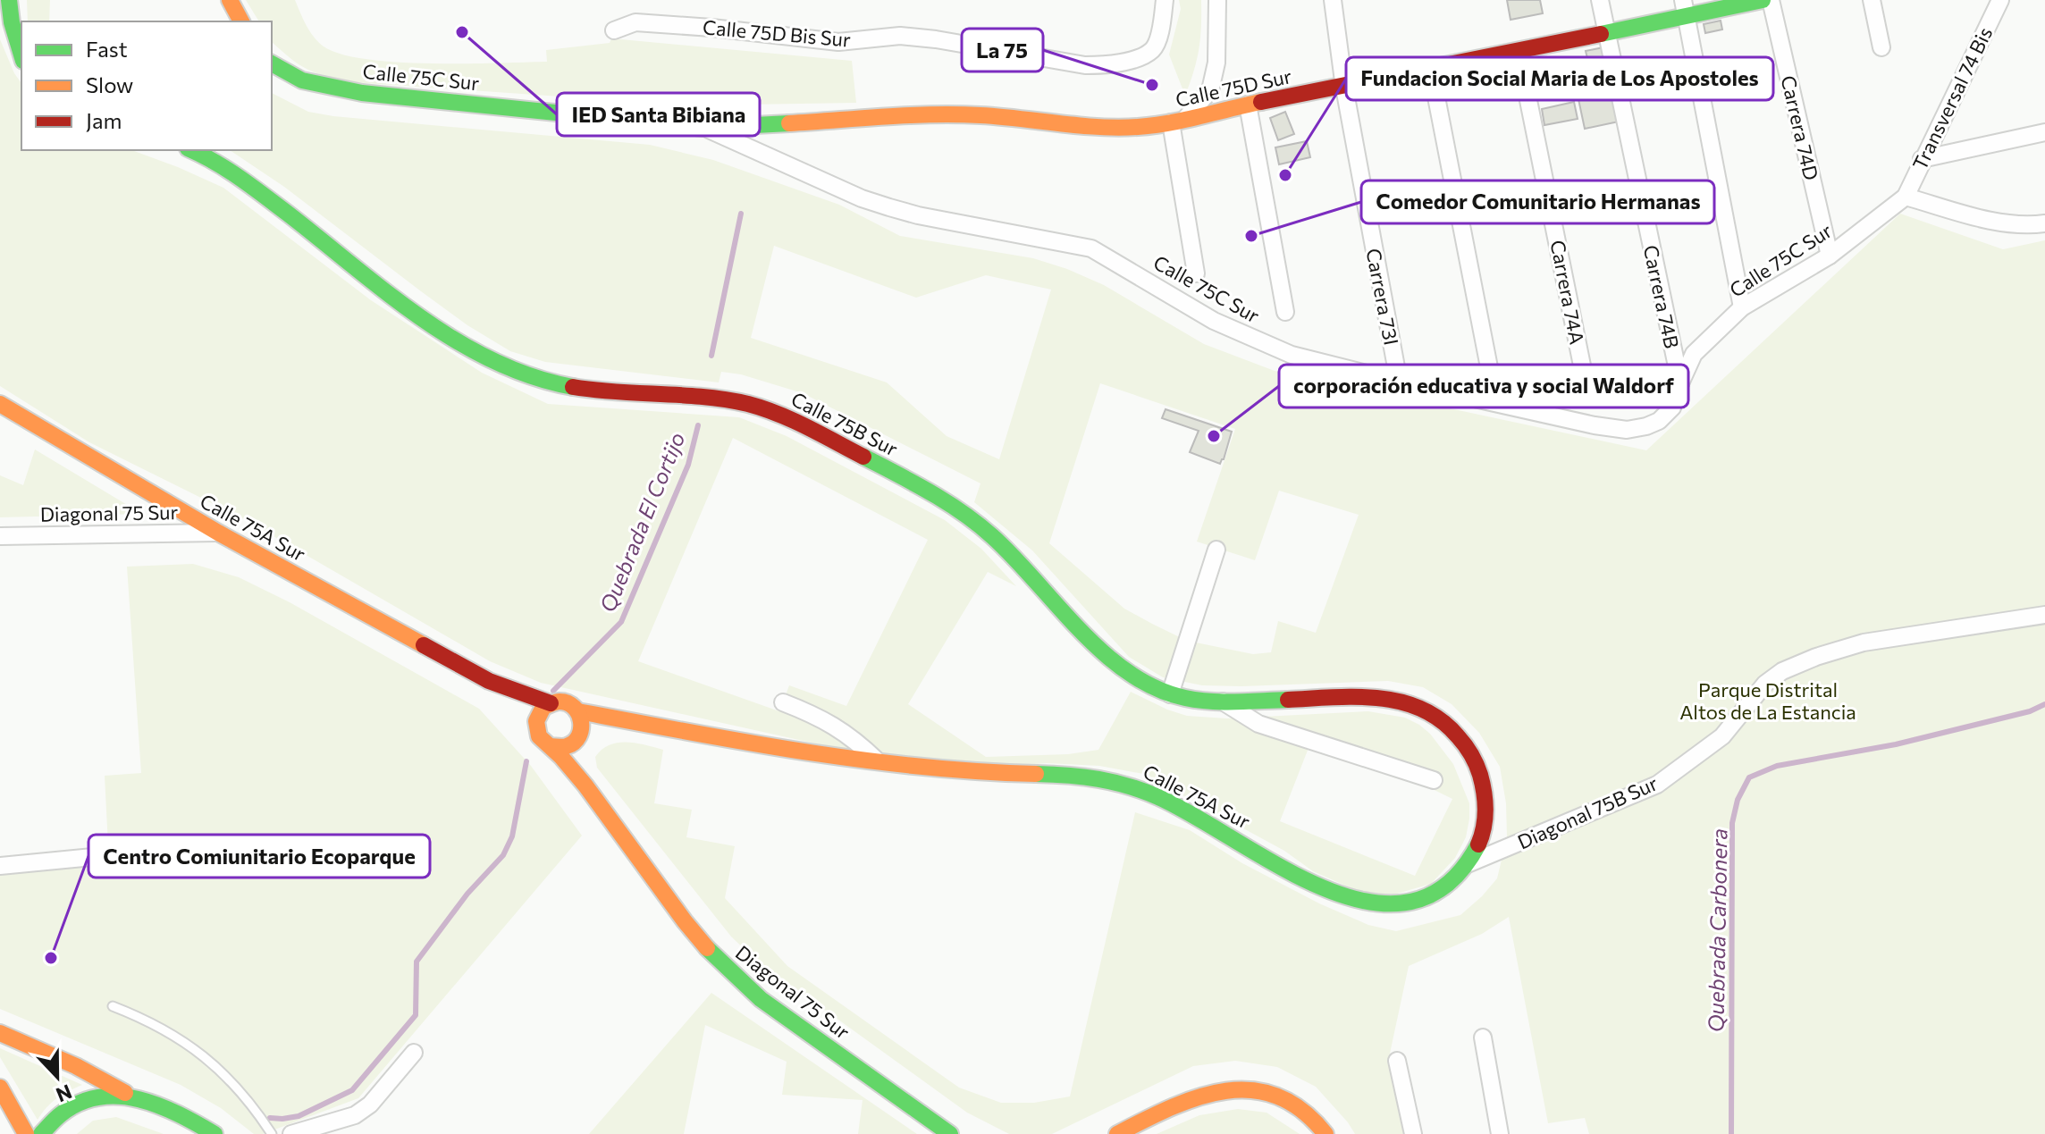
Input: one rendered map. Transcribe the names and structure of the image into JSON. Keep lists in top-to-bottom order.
{
  "streets": {
    "street": [
      "Calle 75D Bis Sur",
      "Calle 75C Sur",
      "Calle 75D Sur",
      "Transversal 74 Bis",
      "Carrera 74D",
      "Carrera 74A",
      "Carrera 73I",
      "Carrera 74B",
      "Calle 75B Sur",
      "Diagonal 75 Sur",
      "Calle 75A Sur",
      "Diagonal 75B Sur"
    ]
  },
  "crossings": [
    ["Calle 75C Sur", "Calle 75D Sur"],
    ["Calle 75C Sur", "Transversal 74 Bis"],
    ["Calle 75C Sur", "Carrera 74D"],
    ["Calle 75C Sur", "Carrera 73I"],
    ["Calle 75C Sur", "Carrera 74B"],
    ["Calle 75D Sur", "Carrera 74A"],
    ["Calle 75D Sur", "Carrera 73I"],
    ["Calle 75D Sur", "Carrera 74B"],
    ["Calle 75B Sur", "Calle 75A Sur"],
    ["Calle 75B Sur", "Diagonal 75B Sur"],
    ["Diagonal 75 Sur", "Calle 75A Sur"],
    ["Calle 75A Sur", "Diagonal 75B Sur"]
  ],
  "water": ["Quebrada El Cortijo", "Quebrada Carbonera"],
  "parks": ["Parque Distrital Altos de La Estancia"],
  "places": [
    "IED Santa Bibiana",
    "La 75",
    "Fundacion Social Maria de Los Apostoles",
    "Comedor Comunitario Hermanas",
    "corporación educativa y social Waldorf",
    "Centro Comiunitario Ecoparque"
  ],
  "legend": ["Fast", "Slow", "Jam"],
  "north": "bottom"
}
